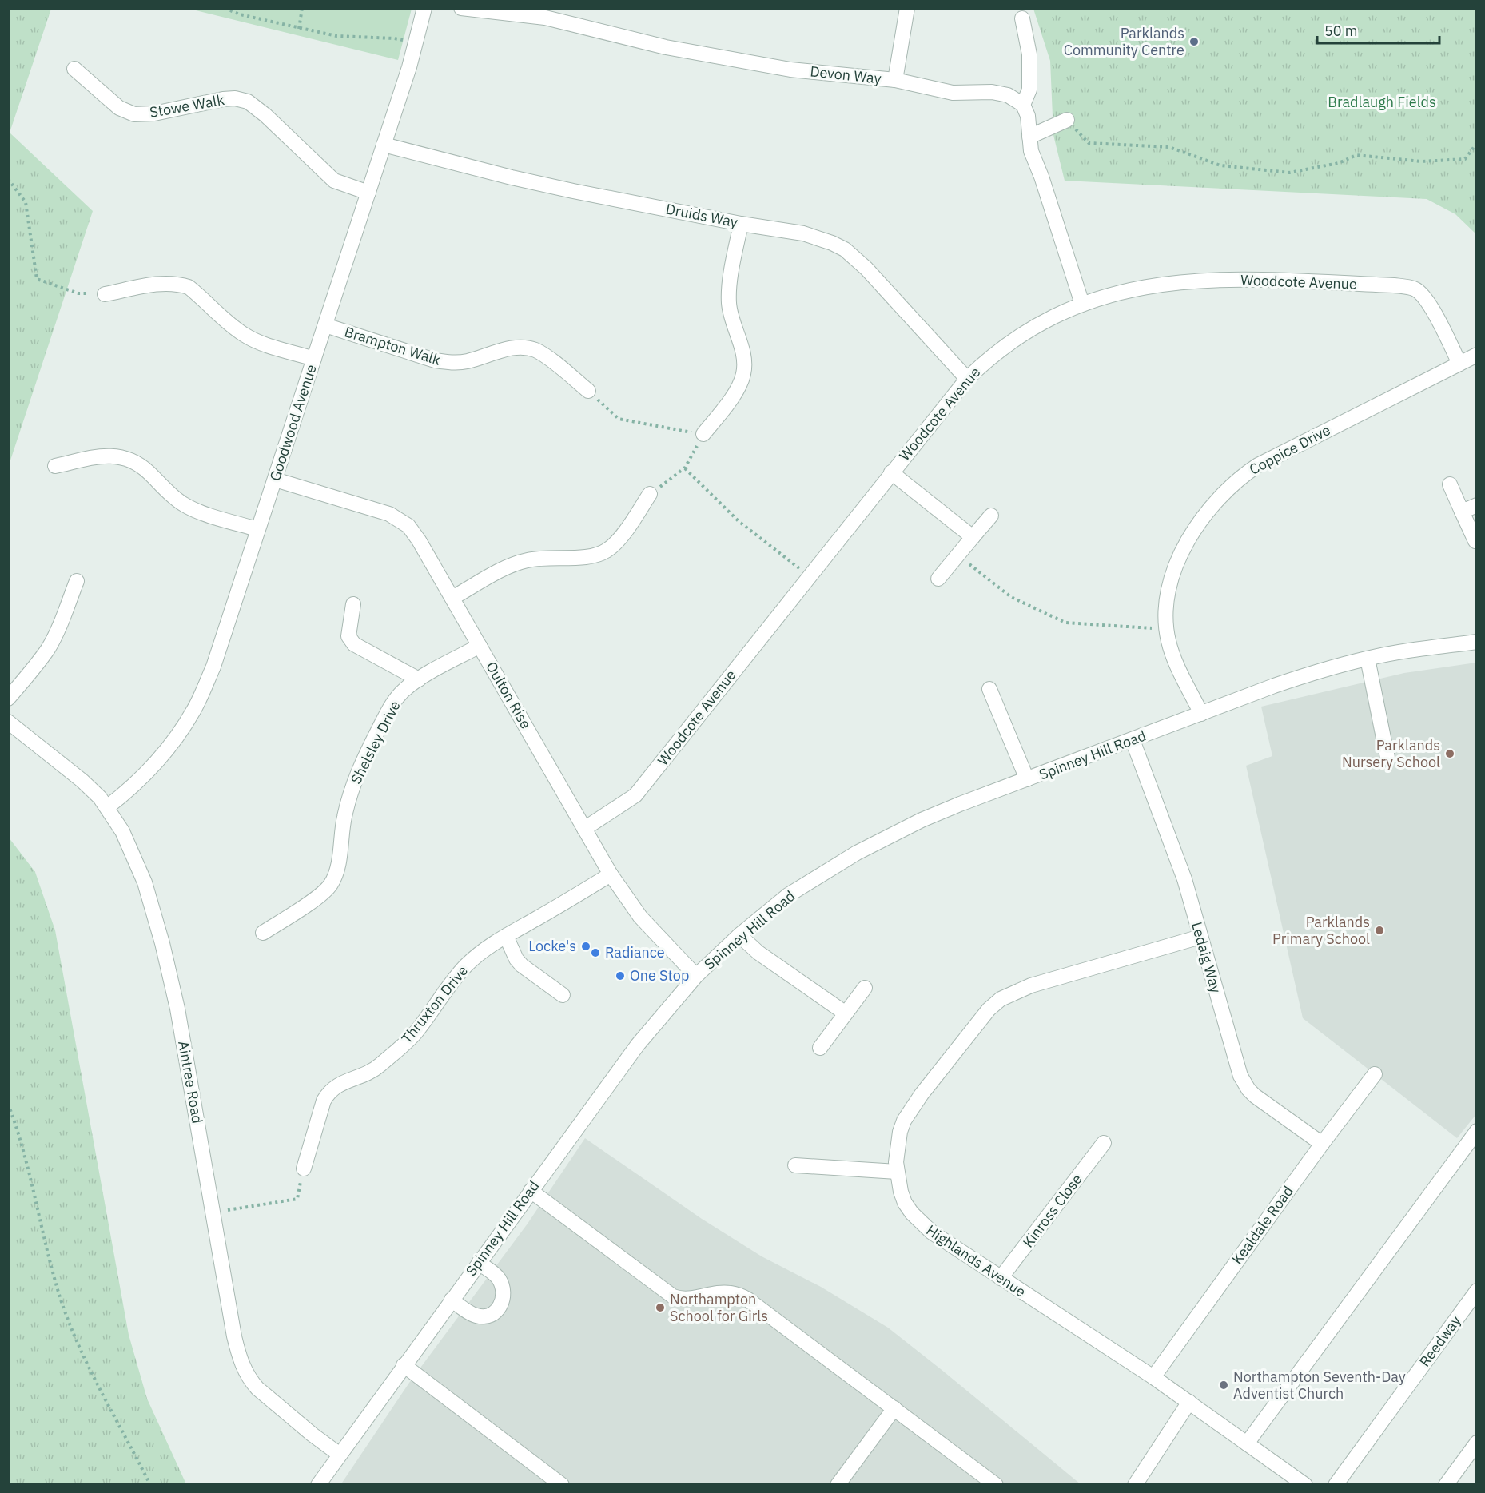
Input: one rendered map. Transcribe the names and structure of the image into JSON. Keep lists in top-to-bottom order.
{
  "streets": {
    "street": [
      "Devon Way",
      "Stowe Walk",
      "Druids Way",
      "Woodcote Avenue",
      "Brampton Walk",
      "Goodwood Avenue",
      "Coppice Drive",
      "Oulton Rise",
      "Shelsley Drive",
      "Spinney Hill Road",
      "Ledaig Way",
      "Thruxton Drive",
      "Aintree Road",
      "Kinross Close",
      "Kealdale Road",
      "Highlands Avenue",
      "Reedway"
    ]
  },
  "crossings": [
    ["Stowe Walk", "Goodwood Avenue"],
    ["Druids Way", "Woodcote Avenue"],
    ["Druids Way", "Goodwood Avenue"],
    ["Woodcote Avenue", "Coppice Drive"],
    ["Woodcote Avenue", "Oulton Rise"],
    ["Brampton Walk", "Goodwood Avenue"],
    ["Goodwood Avenue", "Oulton Rise"],
    ["Goodwood Avenue", "Aintree Road"],
    ["Coppice Drive", "Spinney Hill Road"],
    ["Oulton Rise", "Shelsley Drive"],
    ["Oulton Rise", "Spinney Hill Road"],
    ["Oulton Rise", "Thruxton Drive"],
    ["Spinney Hill Road", "Ledaig Way"],
    ["Spinney Hill Road", "Aintree Road"],
    ["Ledaig Way", "Kealdale Road"],
    ["Ledaig Way", "Highlands Avenue"],
    ["Kinross Close", "Highlands Avenue"],
    ["Kealdale Road", "Highlands Avenue"]
  ],
  "parks": ["Bradlaugh Fields"],
  "places": [
    "Parklands Community Centre",
    "Parklands Nursery School",
    "Parklands Primary School",
    "Locke's",
    "Radiance",
    "One Stop",
    "Northampton School for Girls",
    "Northampton Seventh-Day Adventist Church"
  ],
  "scale_bar": "50 m"
}
